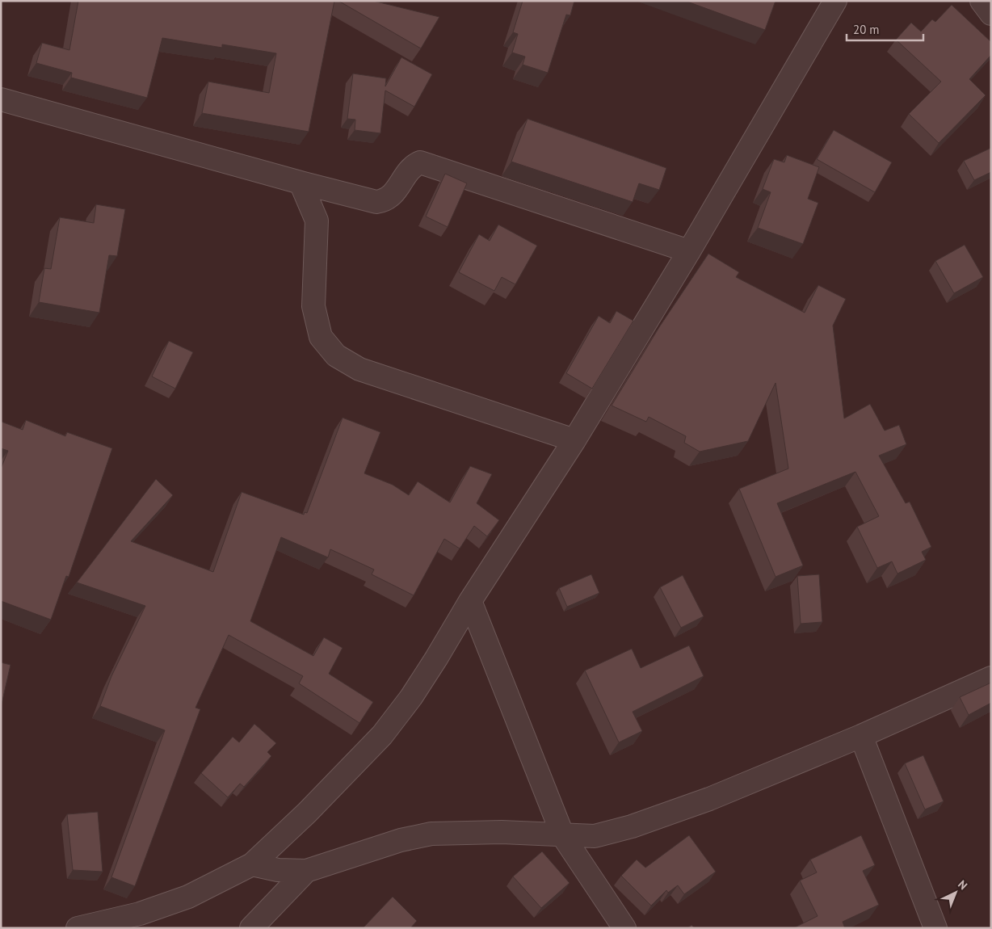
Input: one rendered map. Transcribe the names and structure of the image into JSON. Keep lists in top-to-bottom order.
{
  "scale_bar": "20 m",
  "north": "top right"
}
